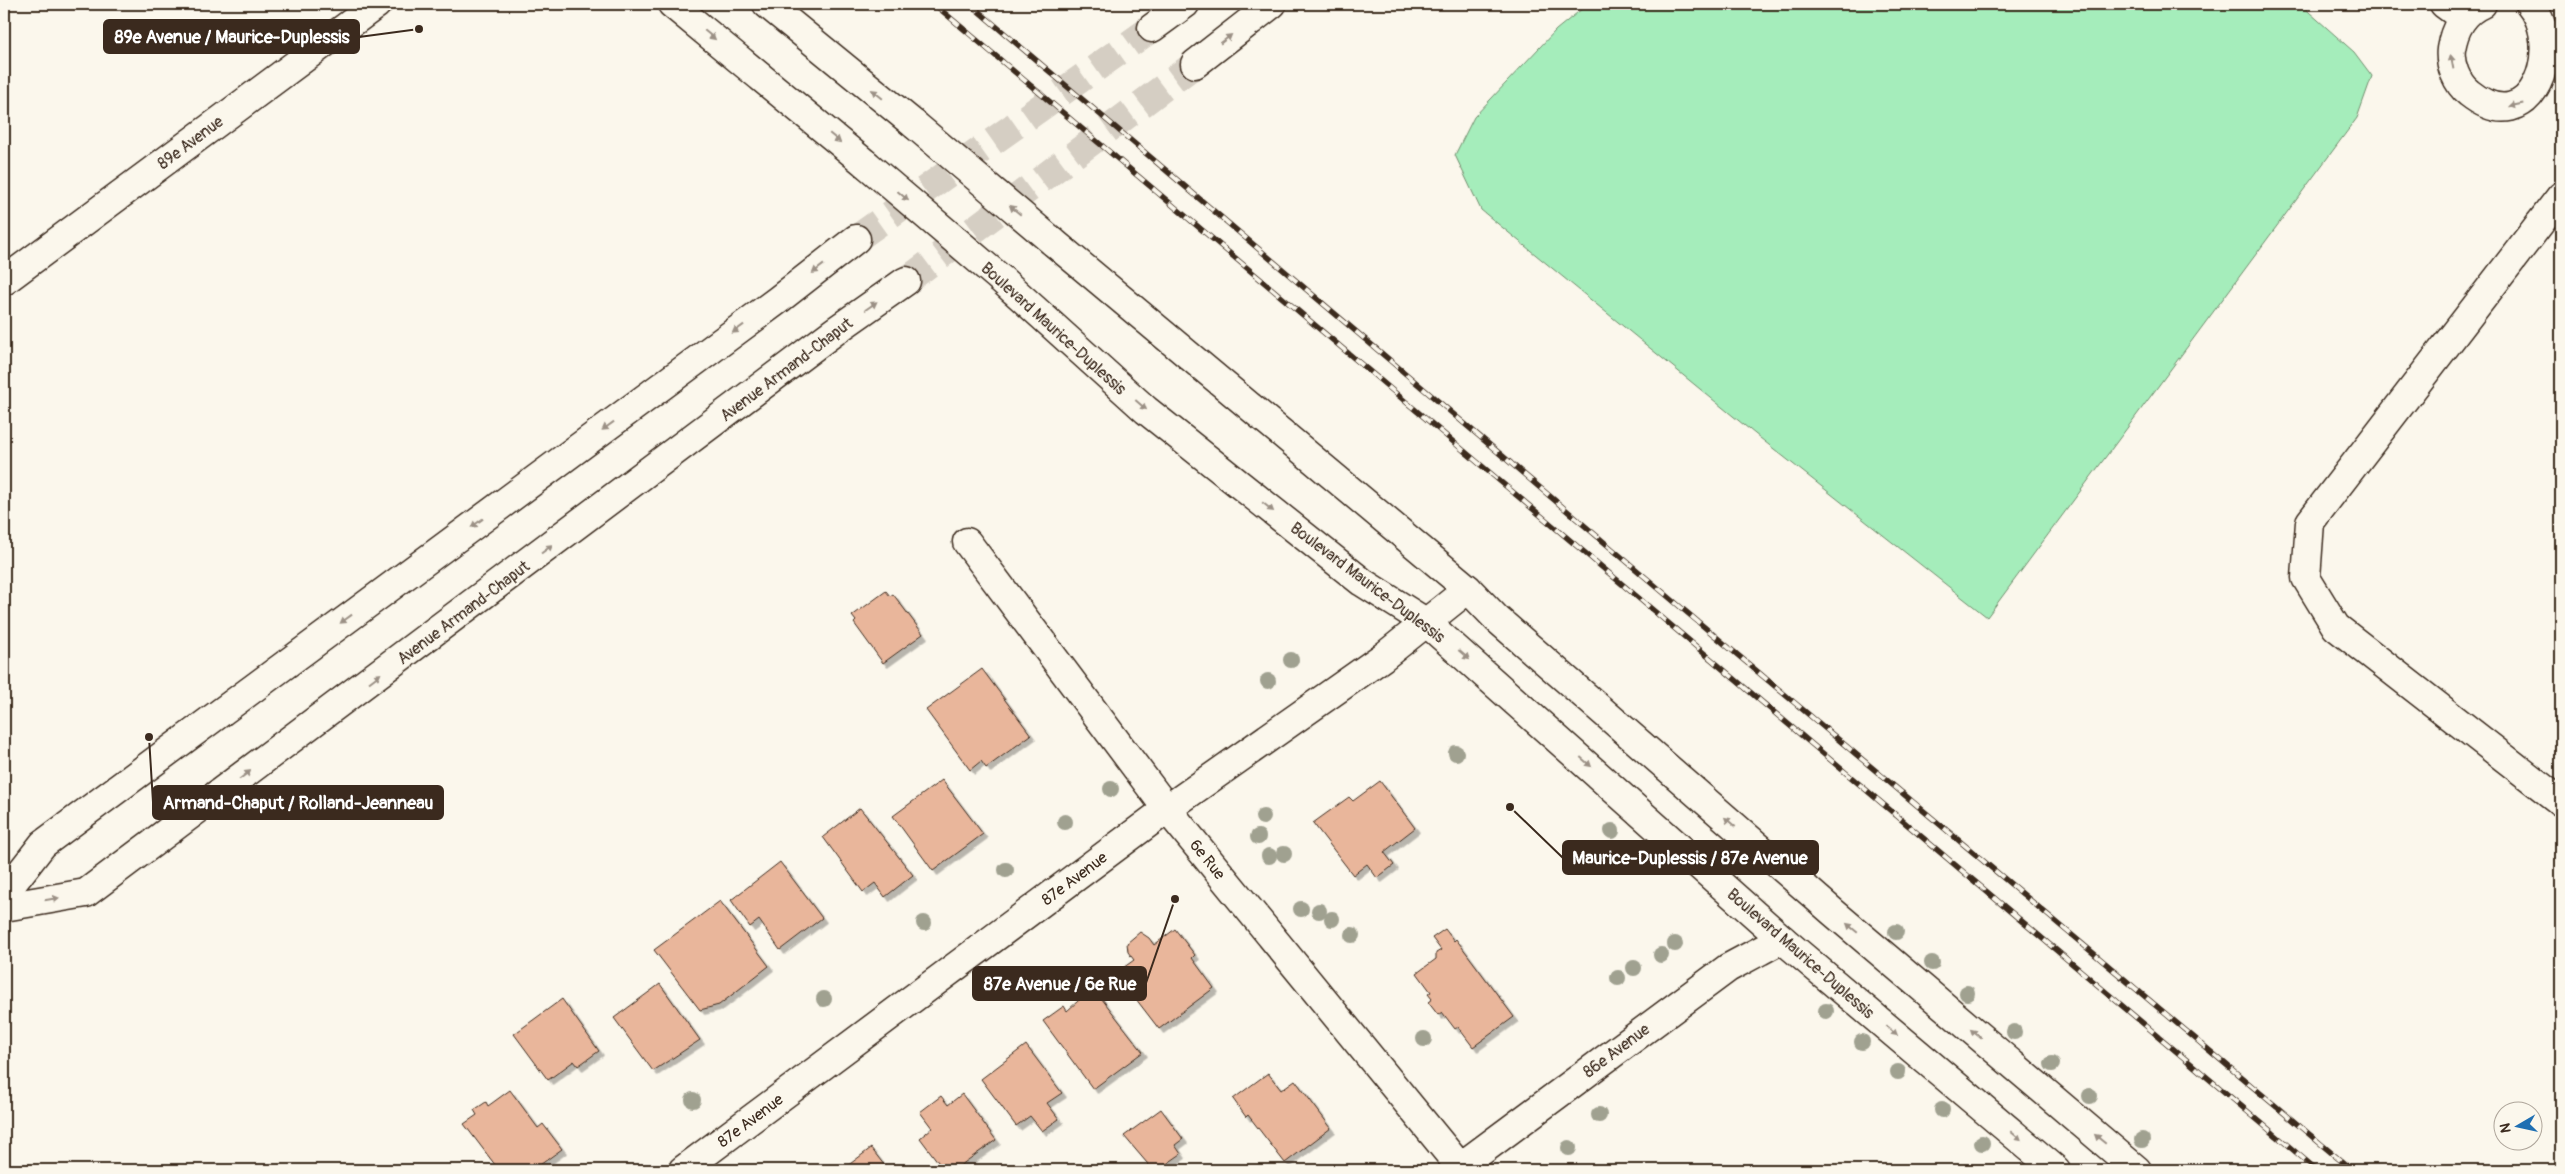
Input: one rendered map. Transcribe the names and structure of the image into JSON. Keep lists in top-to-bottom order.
{
  "streets": {
    "street": [
      "89e Avenue",
      "Boulevard Maurice-Duplessis",
      "Avenue Armand-Chaput",
      "6e Rue",
      "87e Avenue",
      "86e Avenue"
    ]
  },
  "crossings": [
    ["Boulevard Maurice-Duplessis", "87e Avenue"],
    ["Boulevard Maurice-Duplessis", "86e Avenue"],
    ["6e Rue", "87e Avenue"],
    ["6e Rue", "86e Avenue"]
  ],
  "places": [
    "89e Avenue / Maurice-Duplessis",
    "Armand-Chaput / Rolland-Jeanneau",
    "Maurice-Duplessis / 87e Avenue",
    "87e Avenue / 6e Rue"
  ],
  "north": "left"
}
